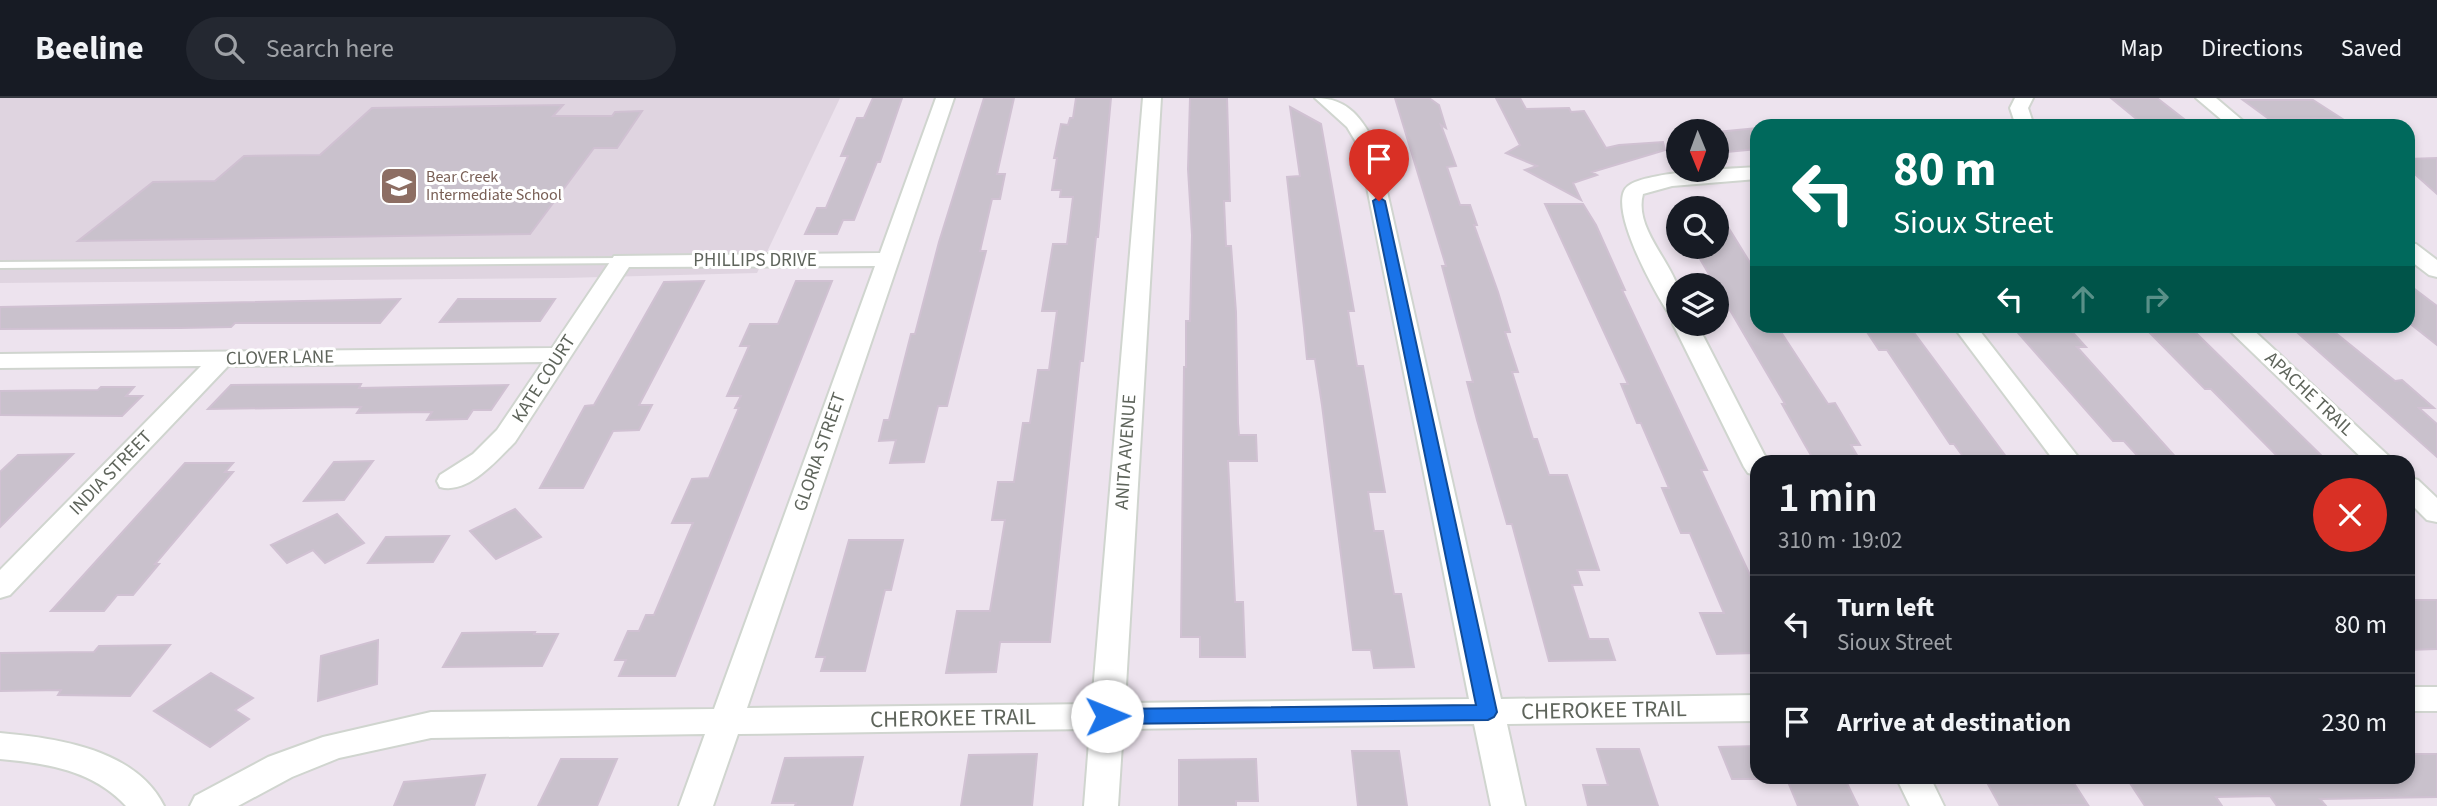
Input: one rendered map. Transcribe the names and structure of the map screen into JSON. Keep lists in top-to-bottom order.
{
  "streets": {
    "street": [
      "PHILLIPS DRIVE",
      "CLOVER LANE",
      "KATE COURT",
      "APACHE TRAIL",
      "GLORIA STREET",
      "ANITA AVENUE",
      "INDIA STREET",
      "CHEROKEE TRAIL"
    ]
  },
  "crossings": [
    ["PHILLIPS DRIVE", "KATE COURT"],
    ["PHILLIPS DRIVE", "GLORIA STREET"],
    ["CLOVER LANE", "KATE COURT"],
    ["CLOVER LANE", "INDIA STREET"],
    ["GLORIA STREET", "CHEROKEE TRAIL"],
    ["ANITA AVENUE", "CHEROKEE TRAIL"]
  ],
  "places": {
    "school or university": ["Bear Creek Intermediate School"]
  },
  "north": "bottom",
  "page": {
    "header": "Beeline",
    "search": "Search here",
    "nav": ["Map", "Directions", "Saved"],
    "turn": ["80 m", "Sioux Street"],
    "heading": ["1 min", "310 m · 19:02"],
    "list": [
      {
        "name": "Turn left",
        "note": "Sioux Street",
        "value": "80 m"
      },
      {
        "name": "Arrive at destination",
        "value": "230 m"
      }
    ]
  }
}
